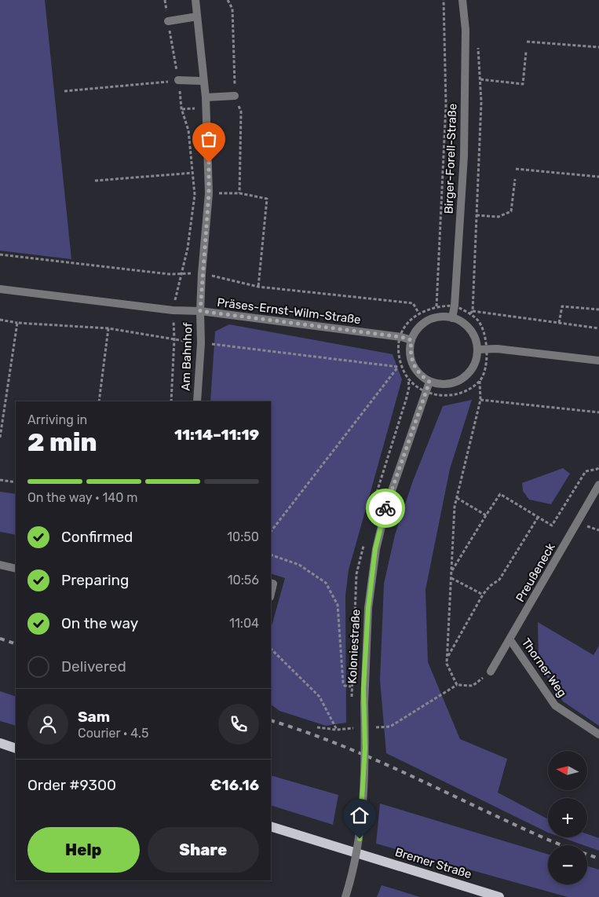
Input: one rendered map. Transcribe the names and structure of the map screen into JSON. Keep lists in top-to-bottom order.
{
  "streets": {
    "main road": ["Bremer Straße"],
    "street": [
      "Birger-Forell-Straße",
      "Präses-Ernst-Wilm-Straße",
      "Am Bahnhof",
      "Preußeneck",
      "Koloniestraße",
      "Thorner Weg"
    ]
  },
  "crossings": [
    ["Birger-Forell-Straße", "Präses-Ernst-Wilm-Straße"],
    ["Birger-Forell-Straße", "Koloniestraße"],
    ["Präses-Ernst-Wilm-Straße", "Am Bahnhof"],
    ["Präses-Ernst-Wilm-Straße", "Koloniestraße"],
    ["Preußeneck", "Thorner Weg"]
  ],
  "north": "left",
  "page": {
    "heading": ["2 min", "Arriving in", "11:14–11:19"],
    "panel": [
      "Sam",
      "Courier · 4.5",
      "Order #9300",
      "€16.16"
    ],
    "bar": "On the way · 140 m",
    "list": [
      ["Confirmed", "10:50"],
      ["Preparing", "10:56"],
      ["On the way", "11:04"],
      "Delivered"
    ],
    "map_buttons": ["+", "−"],
    "buttons": ["Help", "Share"]
  }
}
